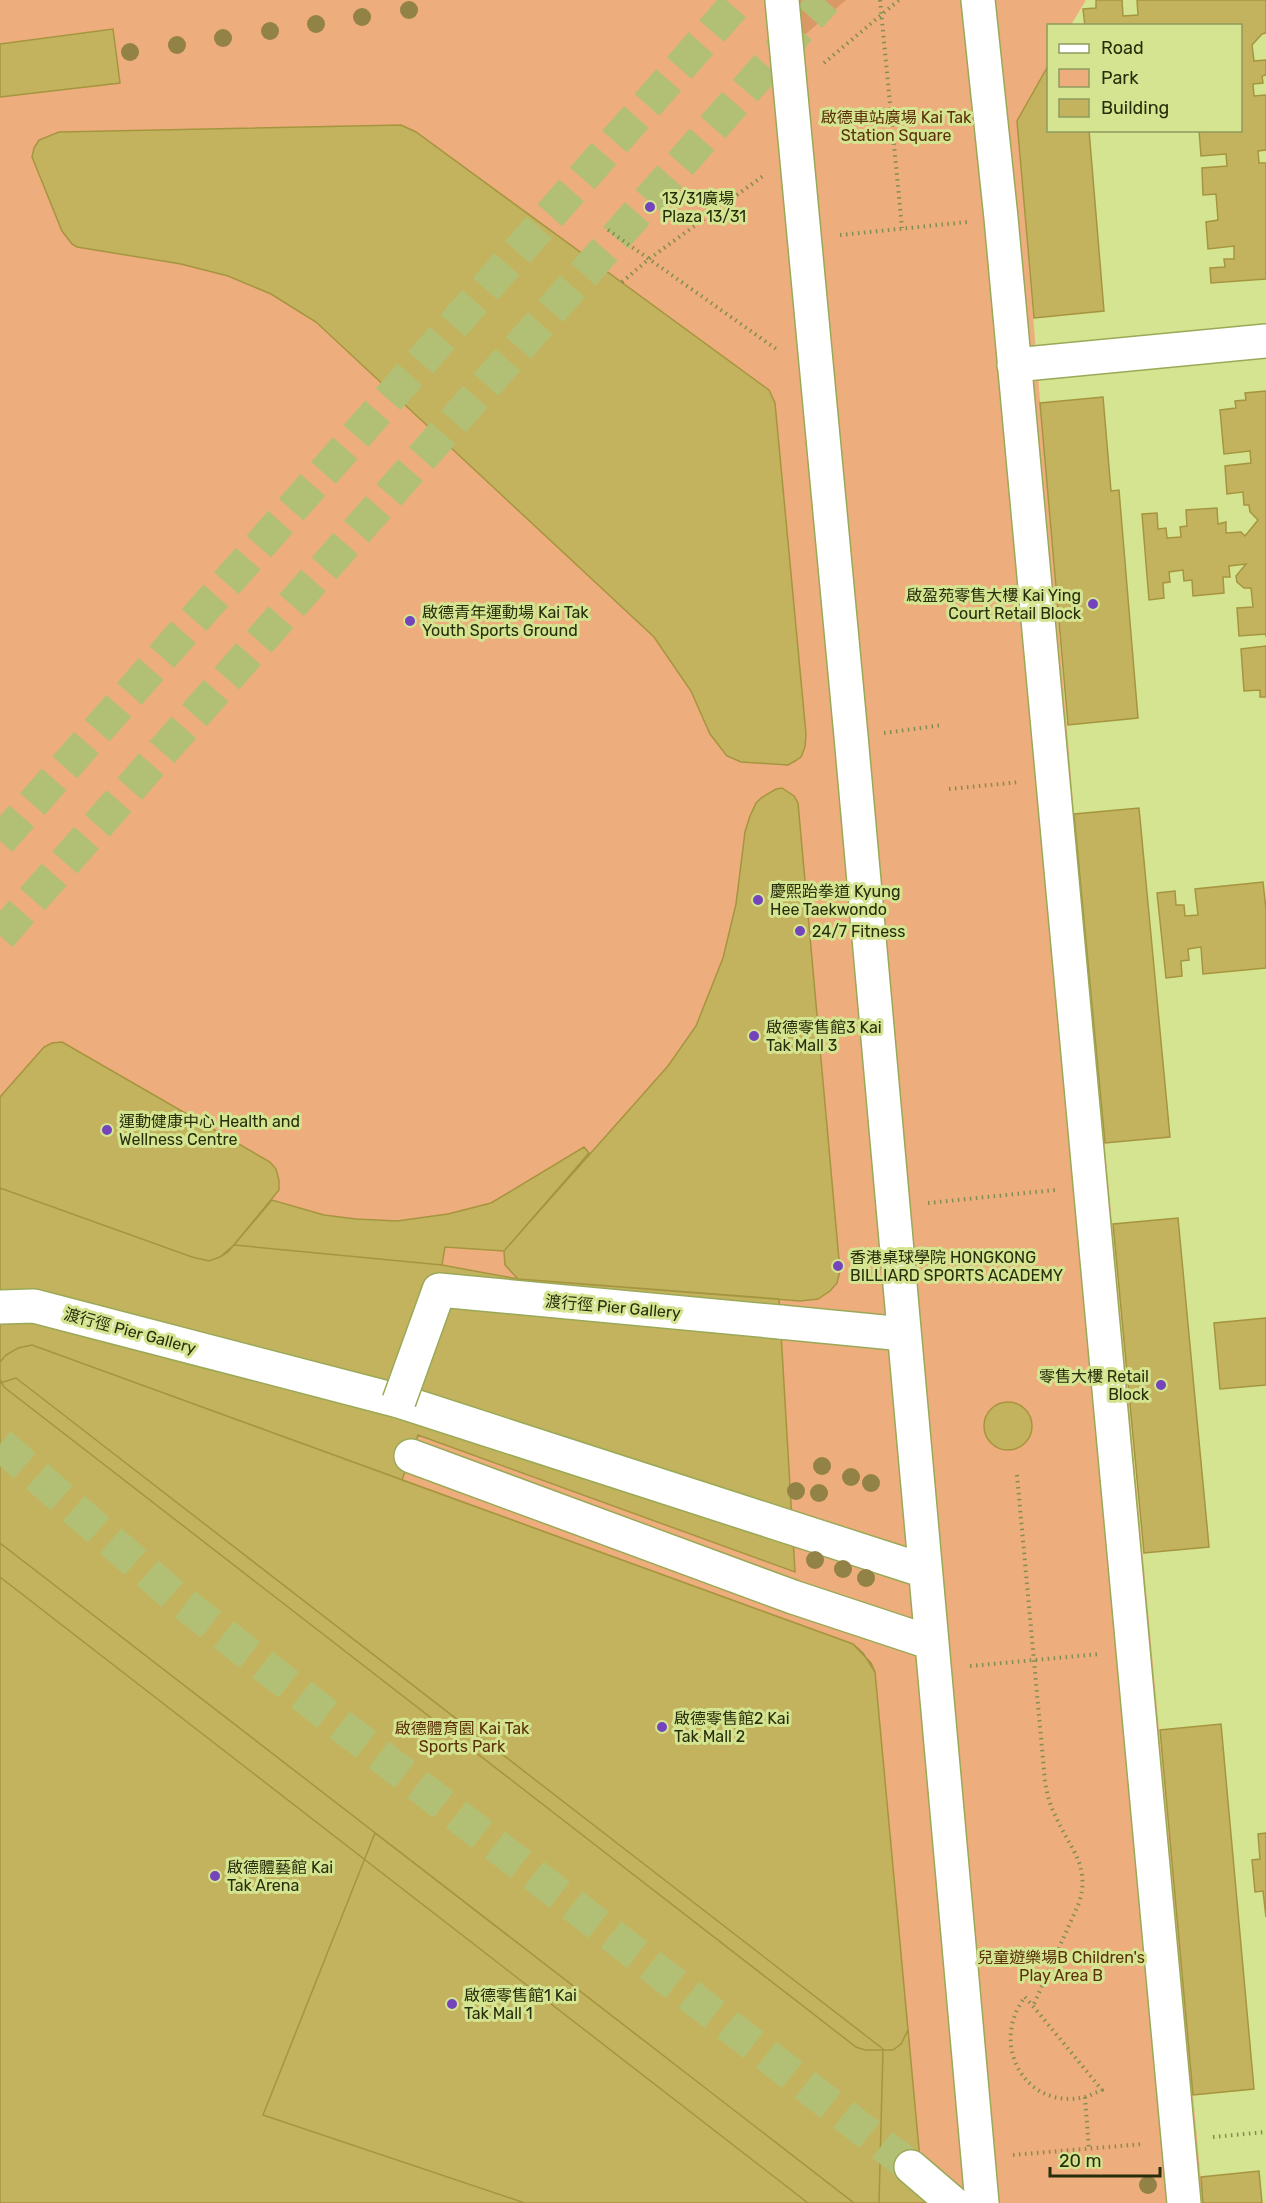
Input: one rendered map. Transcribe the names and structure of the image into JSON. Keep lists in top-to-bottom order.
{
  "streets": {
    "street": ["渡行徑 Pier Gallery"]
  },
  "parks": ["啟德車站廣場 Kai Tak Station Square", "啟德體育園 Kai Tak Sports Park", "兒童遊樂場B Children's Play Area B"],
  "places": [
    "13/31廣場 Plaza 13/31",
    "啟盈苑零售大樓 Kai Ying Court Retail Block",
    "啟德青年運動場 Kai Tak Youth Sports Ground",
    "慶熙跆拳道 Kyung Hee Taekwondo",
    "24/7 Fitness",
    "啟德零售館3 Kai Tak Mall 3",
    "運動健康中心 Health and Wellness Centre",
    "香港桌球學院 HONGKONG BILLIARD SPORTS ACADEMY",
    "零售大樓 Retail Block",
    "啟德零售館2 Kai Tak Mall 2",
    "啟德體藝館 Kai Tak Arena",
    "啟德零售館1 Kai Tak Mall 1"
  ],
  "legend": ["Road", "Park", "Building"],
  "scale_bar": "20 m"
}
